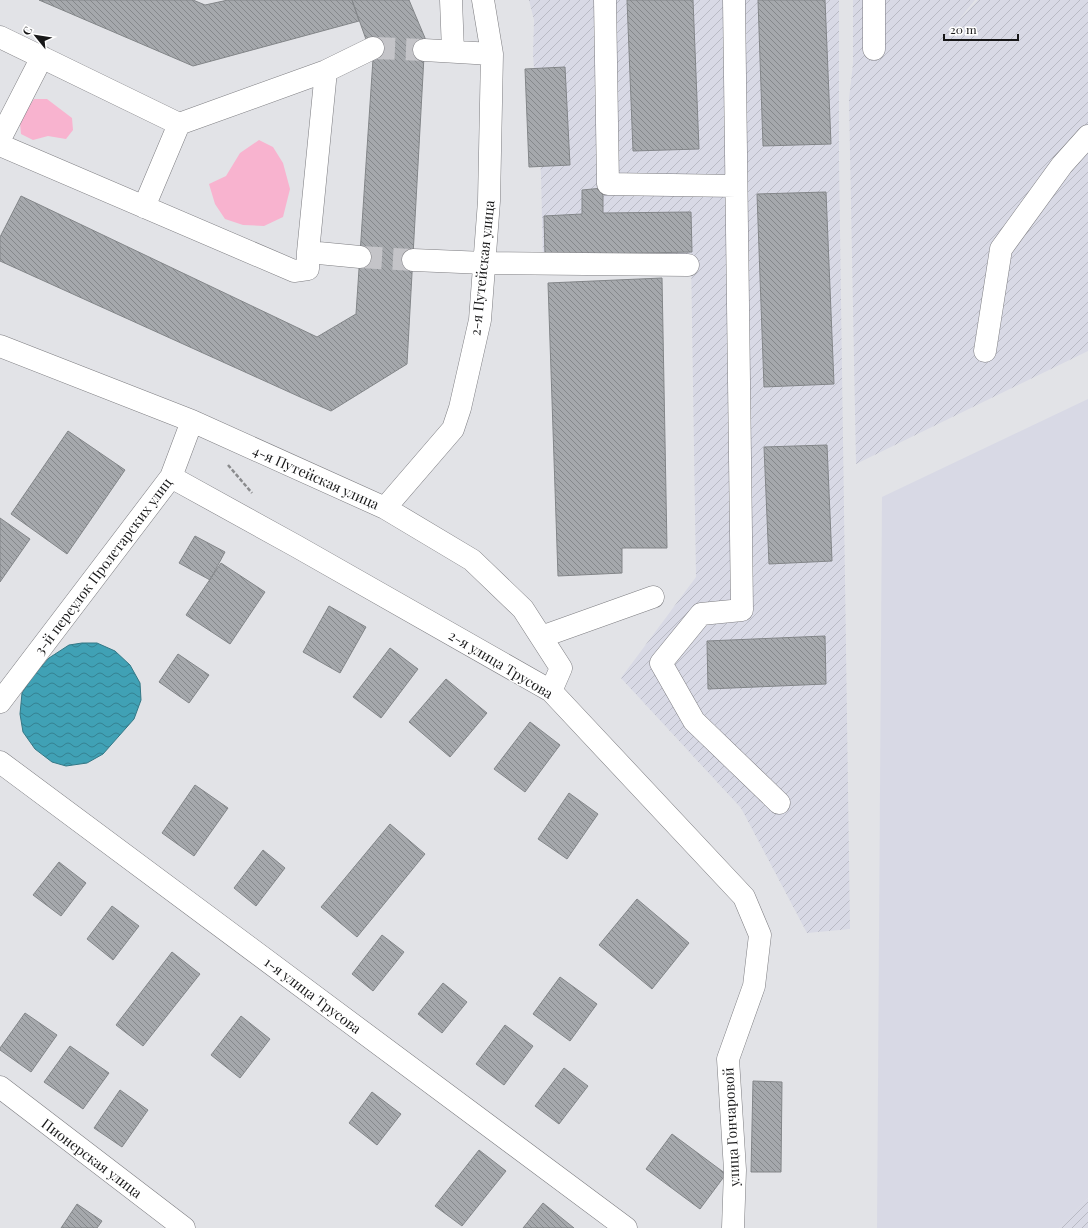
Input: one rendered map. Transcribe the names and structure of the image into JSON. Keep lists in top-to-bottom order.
{
  "streets": {
    "street": [
      "2-я Путейская улица",
      "4-я Путейская улица",
      "3-й переулок Пролетарских улиц",
      "2-я улица Трусова",
      "1-я улица Трусова",
      "улица Гончаровой",
      "Пионерская улица"
    ]
  },
  "crossings": [
    ["2-я Путейская улица", "4-я Путейская улица"],
    ["4-я Путейская улица", "3-й переулок Пролетарских улиц"],
    ["4-я Путейская улица", "2-я улица Трусова"],
    ["3-й переулок Пролетарских улиц", "2-я улица Трусова"],
    ["2-я улица Трусова", "улица Гончаровой"]
  ],
  "scale_bar": "20 m",
  "north": "top left"
}
